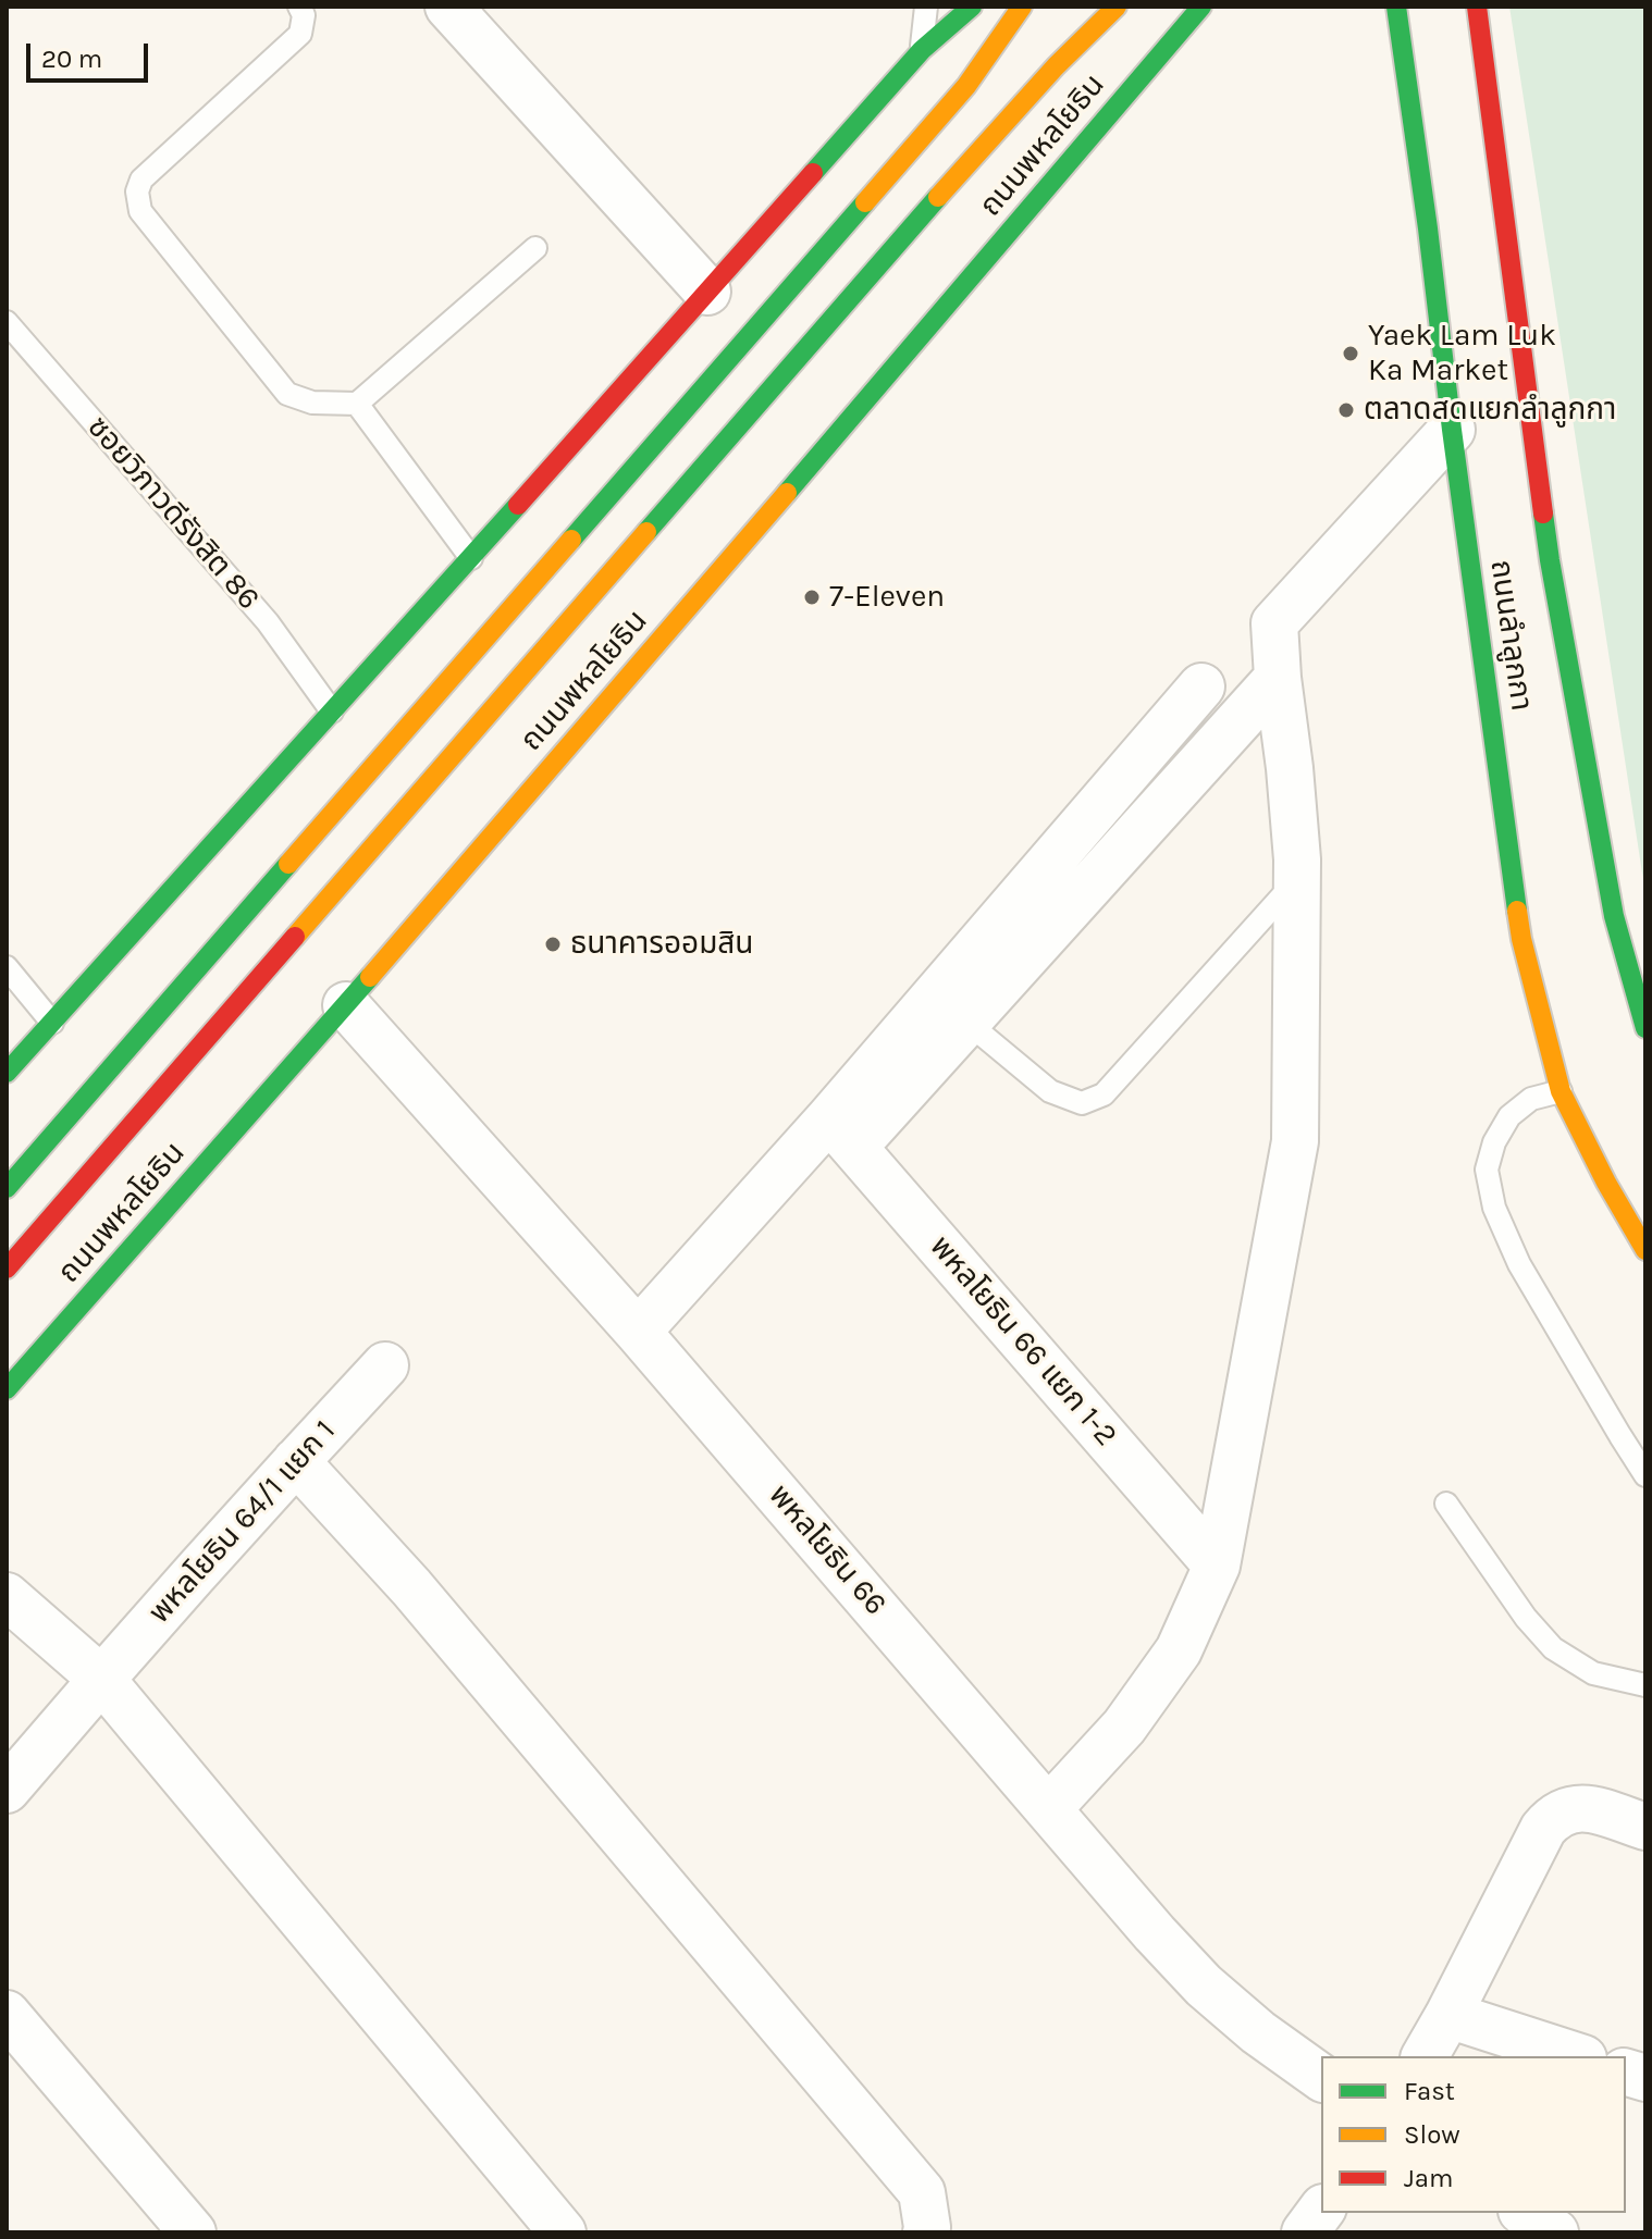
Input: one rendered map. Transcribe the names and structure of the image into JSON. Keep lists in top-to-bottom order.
{
  "streets": {
    "main road": ["ถนนพหลโยธิน", "ถนนลำลูกกา"],
    "street": ["พหลโยธิน 66 แยก 1-2", "พหลโยธิน 64/1 แยก 1", "พหลโยธิน 66"],
    "lane": ["ซอยวิภาวดีรังสิต 86"]
  },
  "crossings": [
    ["ถนนพหลโยธิน", "พหลโยธิน 66"]
  ],
  "places": [
    "Yaek Lam Luk Ka Market",
    "ตลาดสดแยกลำลูกกา",
    "7-Eleven",
    "ธนาคารออมสิน"
  ],
  "legend": ["Fast", "Slow", "Jam"],
  "scale_bar": "20 m"
}
